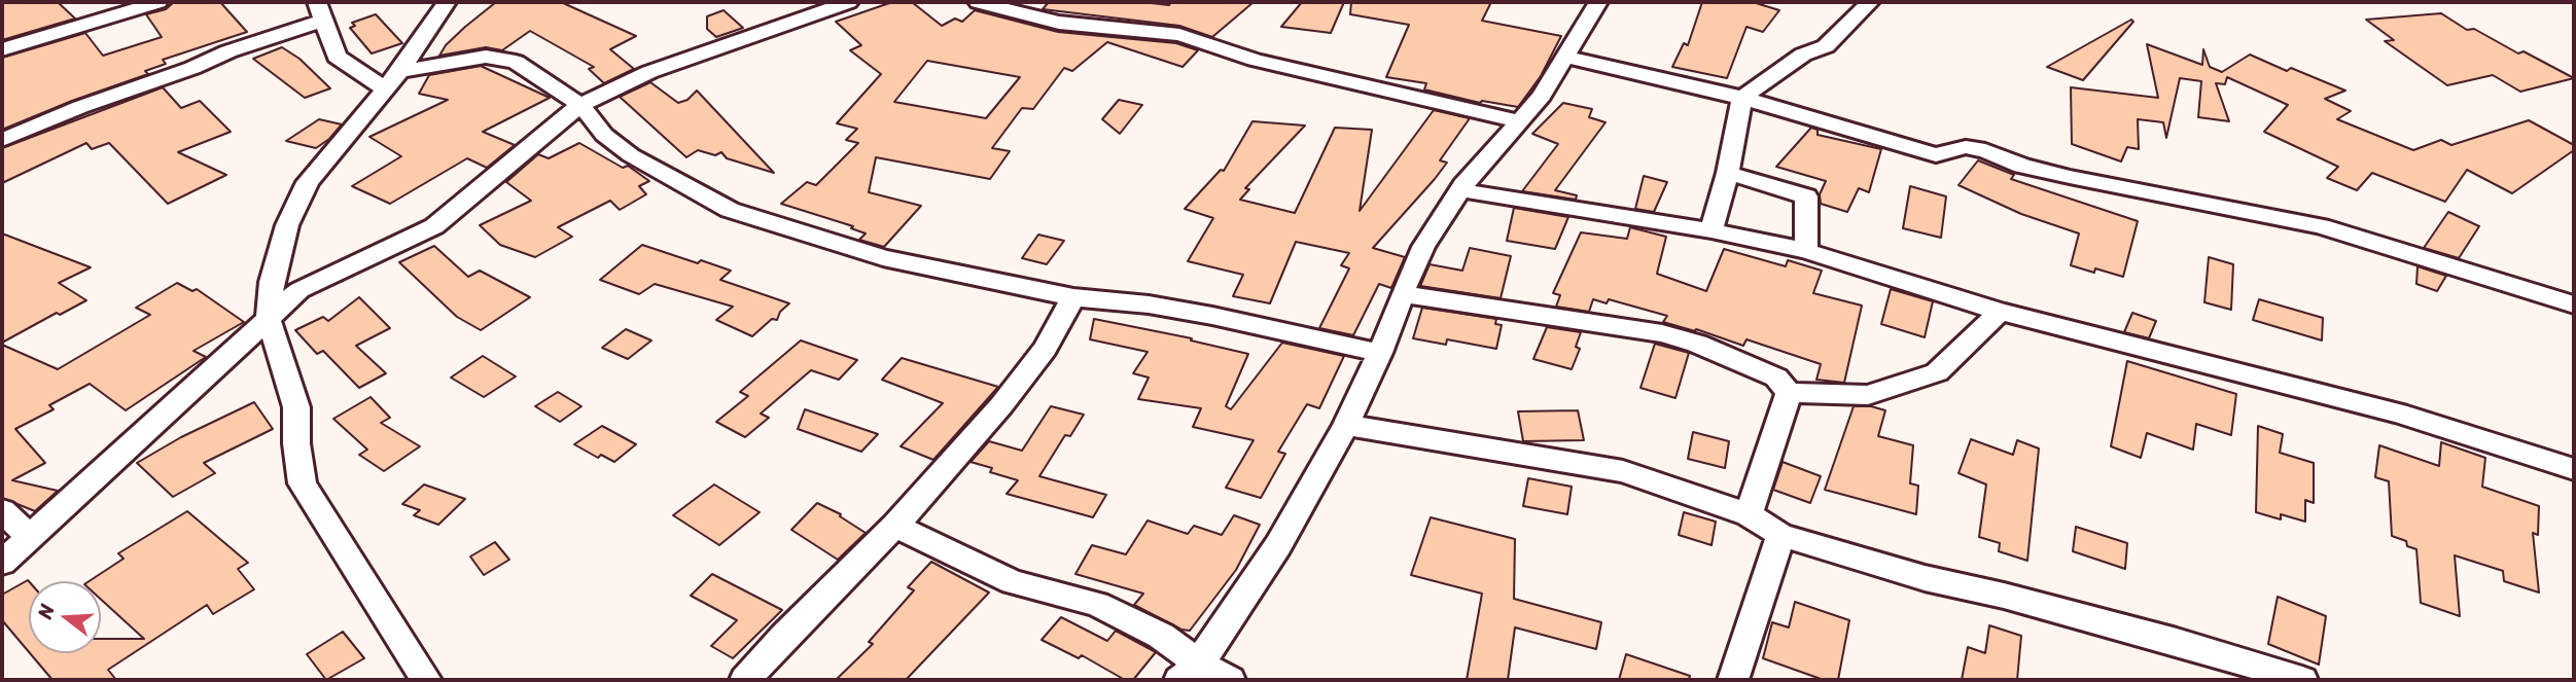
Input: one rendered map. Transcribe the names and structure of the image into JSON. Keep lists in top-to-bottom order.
{
  "north": "left"
}
